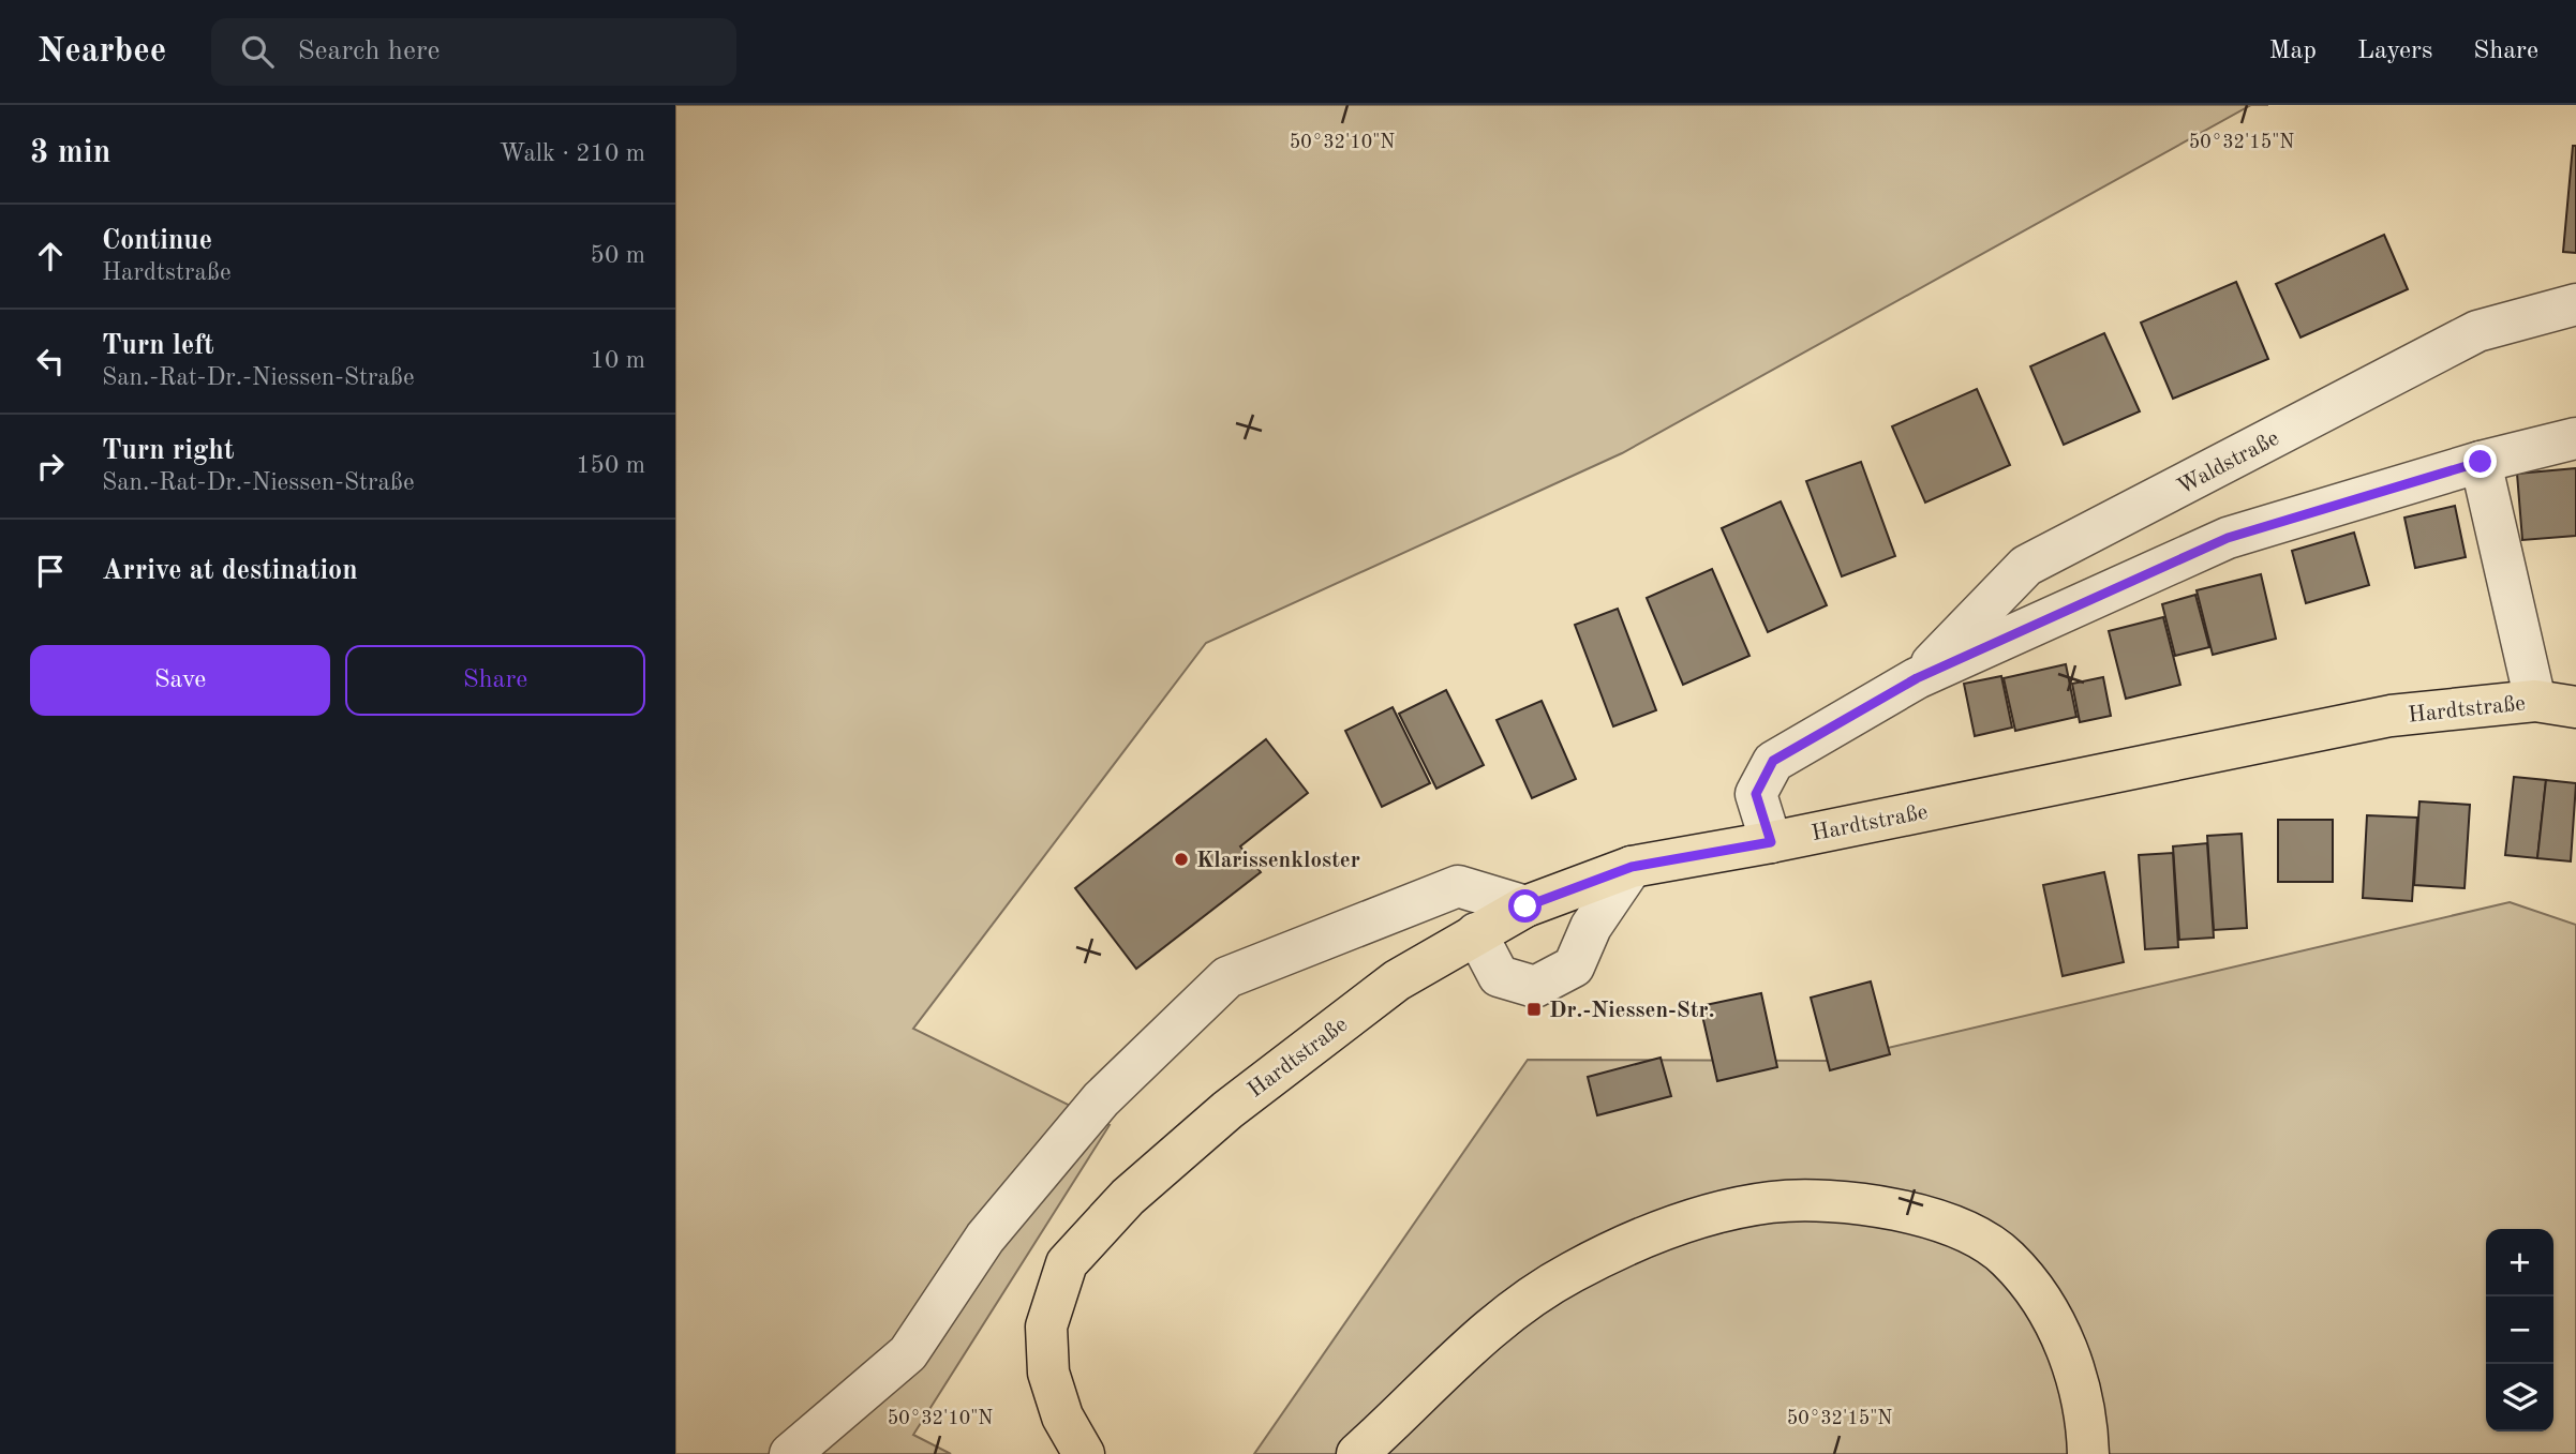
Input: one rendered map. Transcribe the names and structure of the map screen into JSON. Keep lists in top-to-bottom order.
{
  "streets": {
    "main road": ["Hardtstraße"],
    "street": ["Waldstraße"]
  },
  "places": {
    "other": ["Klarissenkloster"],
    "transit": ["Dr.-Niessen-Str."]
  },
  "page": {
    "header": "Nearbee",
    "search": "Search here",
    "nav": ["Map", "Layers", "Share"],
    "heading": ["3 min", "Walk · 210 m"],
    "list": [
      ["Continue", "Hardtstraße", "50 m"],
      ["Turn left", "San.-Rat-Dr.-Niessen-Straße", "10 m"],
      ["Turn right", "San.-Rat-Dr.-Niessen-Straße", "150 m"],
      "Arrive at destination"
    ],
    "buttons": ["Save", "Share"],
    "map_buttons": ["+", "−"]
  },
  "coordinates": ["50°32'10\"N", "50°32'15\"N"]
}
